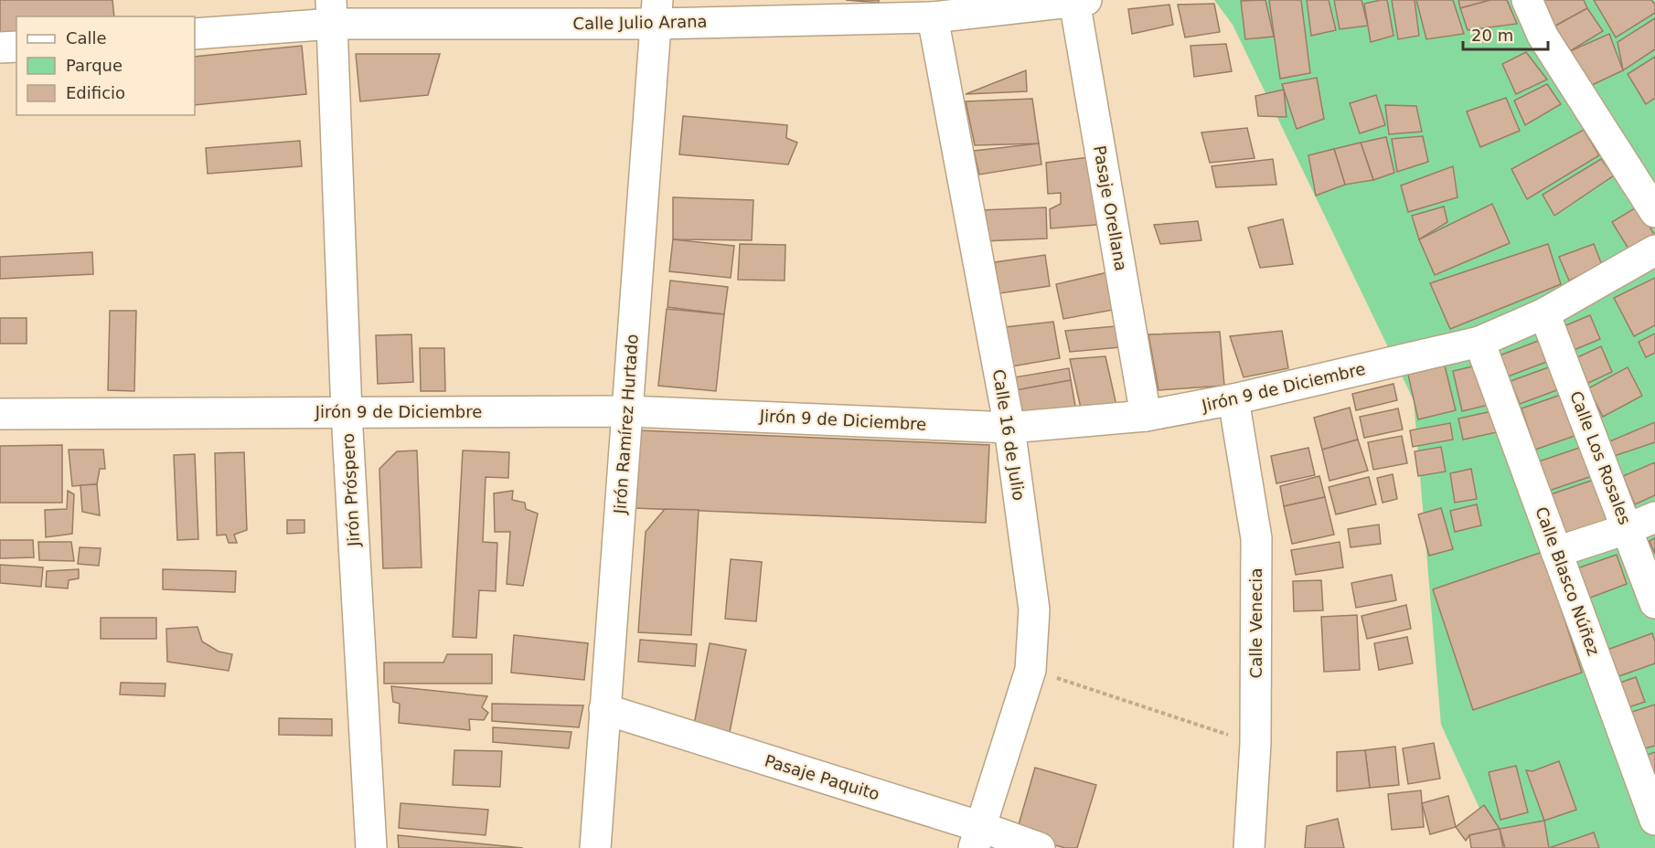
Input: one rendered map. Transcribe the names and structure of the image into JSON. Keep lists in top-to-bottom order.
{
  "streets": {
    "street": [
      "Calle Julio Arana",
      "Pasaje Orellana",
      "Jirón 9 de Diciembre",
      "Jirón Ramírez Hurtado",
      "Calle 16 de Julio",
      "Calle Los Rosales",
      "Jirón Próspero",
      "Calle Blasco Núñez",
      "Calle Venecia",
      "Pasaje Paquito"
    ]
  },
  "crossings": [
    ["Calle Julio Arana", "Pasaje Orellana"],
    ["Calle Julio Arana", "Jirón Ramírez Hurtado"],
    ["Calle Julio Arana", "Calle 16 de Julio"],
    ["Calle Julio Arana", "Jirón Próspero"],
    ["Pasaje Orellana", "Jirón 9 de Diciembre"],
    ["Jirón 9 de Diciembre", "Jirón Ramírez Hurtado"],
    ["Jirón 9 de Diciembre", "Calle 16 de Julio"],
    ["Jirón 9 de Diciembre", "Calle Los Rosales"],
    ["Jirón 9 de Diciembre", "Jirón Próspero"],
    ["Jirón 9 de Diciembre", "Calle Blasco Núñez"],
    ["Jirón 9 de Diciembre", "Calle Venecia"],
    ["Jirón Ramírez Hurtado", "Pasaje Paquito"],
    ["Calle 16 de Julio", "Pasaje Paquito"]
  ],
  "legend": ["Calle", "Parque", "Edificio"],
  "scale_bar": "20 m"
}
